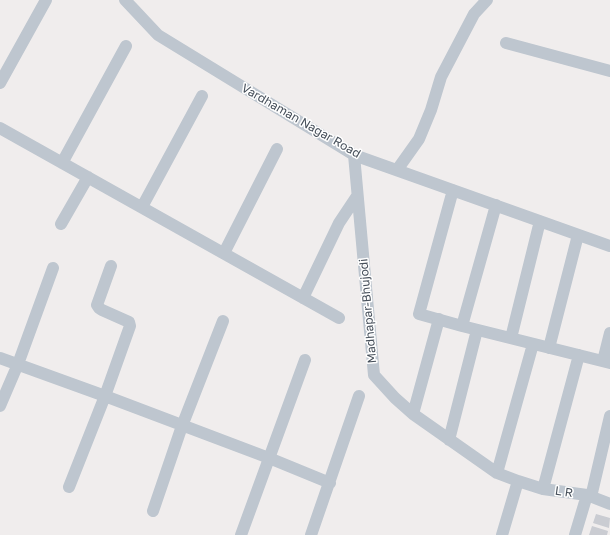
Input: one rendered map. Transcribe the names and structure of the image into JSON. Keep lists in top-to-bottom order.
{
  "streets": {
    "street": ["Vardhaman Nagar Road", "Madhapar-Bhujodi", "L R"]
  },
  "crossings": [
    ["Vardhaman Nagar Road", "Madhapar-Bhujodi"],
    ["Madhapar-Bhujodi", "L R"]
  ]
}
